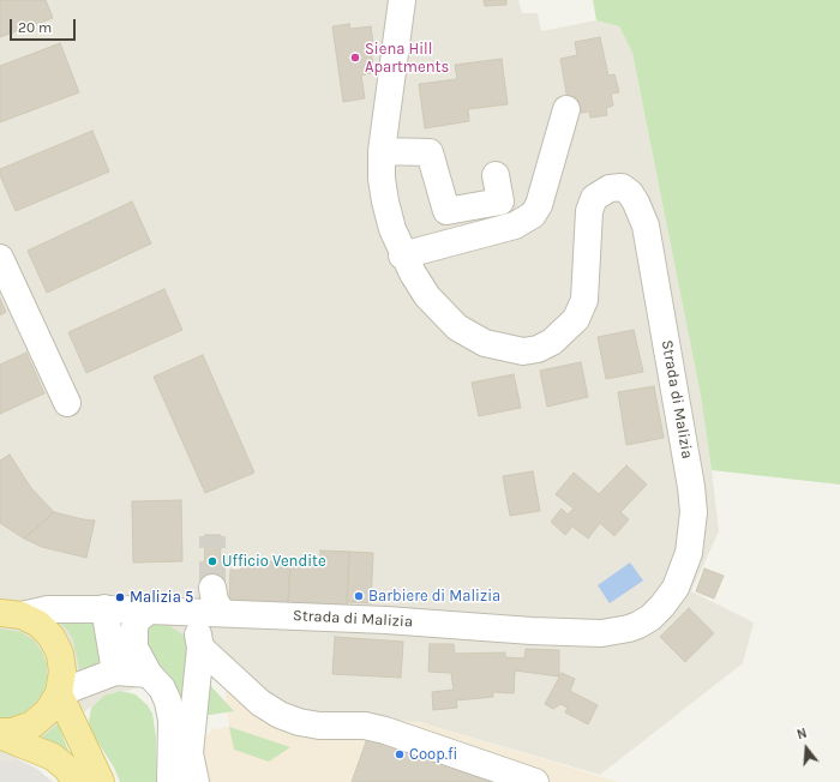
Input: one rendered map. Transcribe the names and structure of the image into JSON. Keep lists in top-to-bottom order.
{
  "streets": {
    "street": ["Strada di Malizia"]
  },
  "places": [
    "Siena Hill Apartments",
    "Ufficio Vendite",
    "Barbiere di Malizia",
    "Malizia 5",
    "Coop.fi"
  ],
  "scale_bar": "20 m",
  "north": "top"
}
